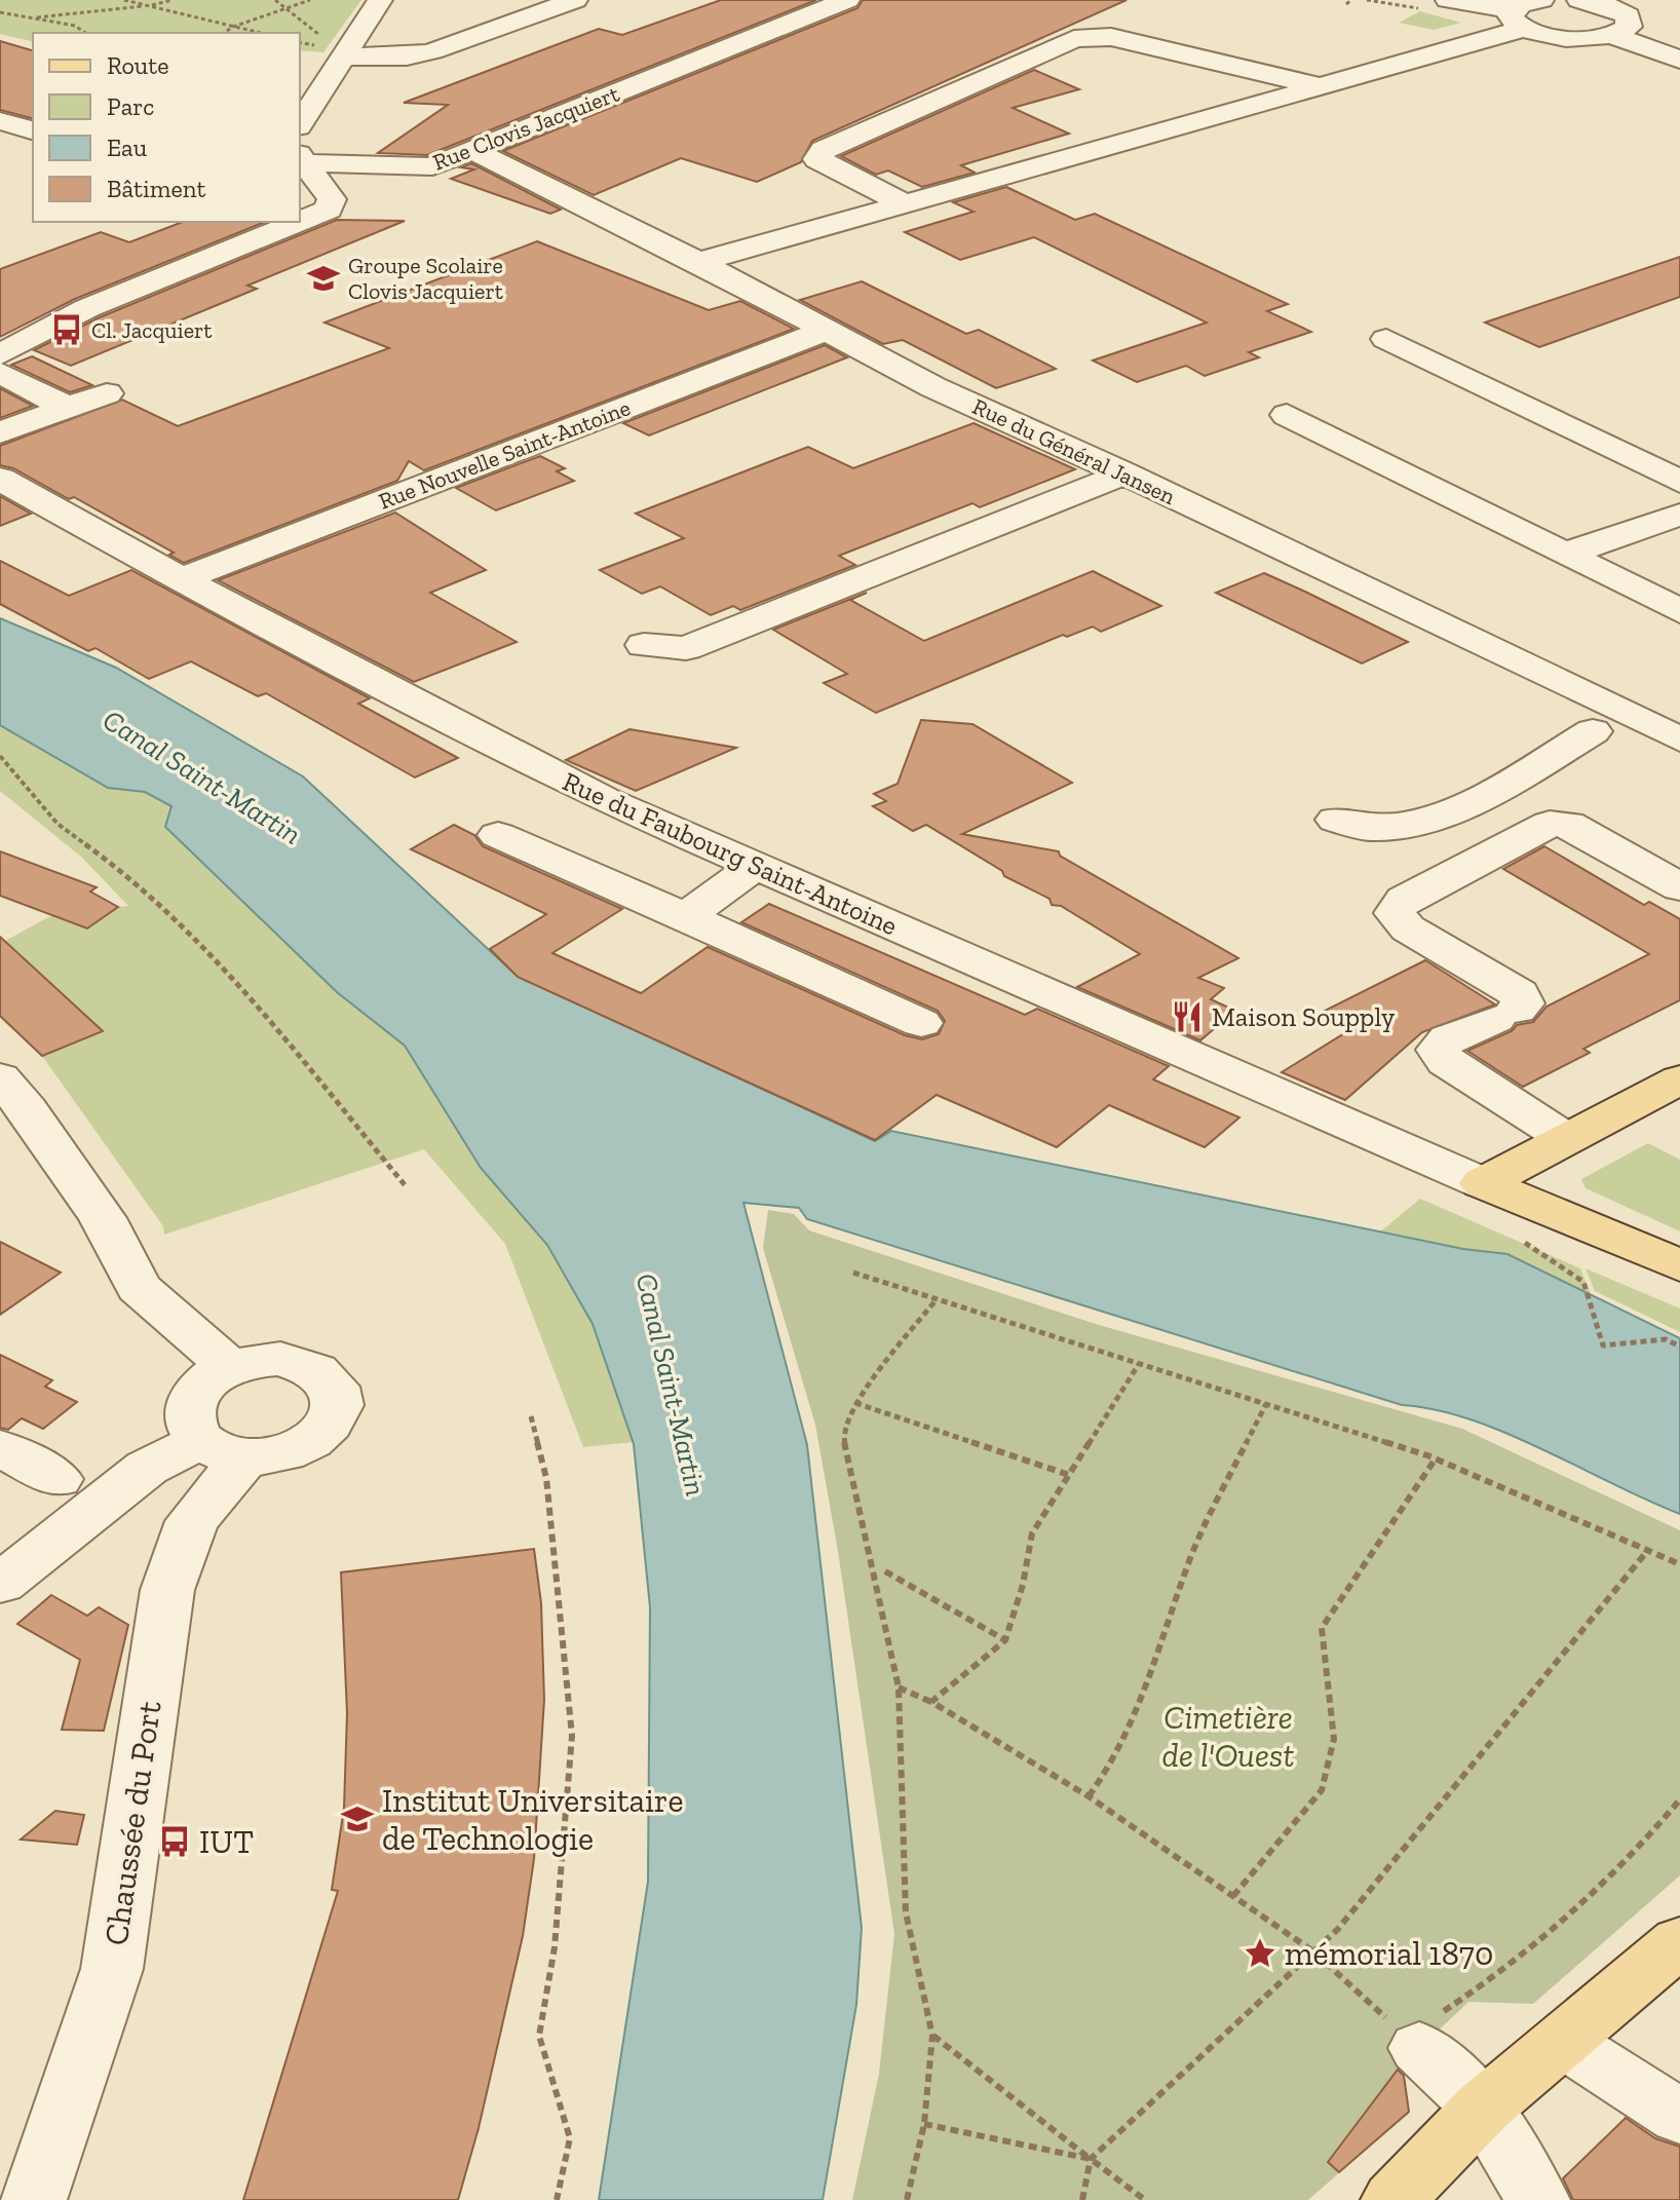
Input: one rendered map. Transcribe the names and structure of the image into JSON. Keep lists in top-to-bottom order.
{
  "streets": {
    "street": [
      "Rue Clovis Jacquiert",
      "Rue du Général Jansen",
      "Rue Nouvelle Saint-Antoine",
      "Rue du Faubourg Saint-Antoine",
      "Chaussée du Port"
    ]
  },
  "crossings": [
    ["Rue Clovis Jacquiert", "Rue du Général Jansen"],
    ["Rue du Général Jansen", "Rue Nouvelle Saint-Antoine"],
    ["Rue Nouvelle Saint-Antoine", "Rue du Faubourg Saint-Antoine"]
  ],
  "water": ["Canal Saint-Martin"],
  "parks": ["Cimetière de l'Ouest"],
  "places": {
    "school or university": ["Groupe Scolaire Clovis Jacquiert", "Institut Universitaire de Technologie"],
    "bus stop": ["Cl. Jacquiert", "IUT"],
    "restaurant": ["Maison Soupply"],
    "place": ["mémorial 1870"]
  },
  "legend": [
    "Route",
    "Parc",
    "Eau",
    "Bâtiment"
  ]
}
